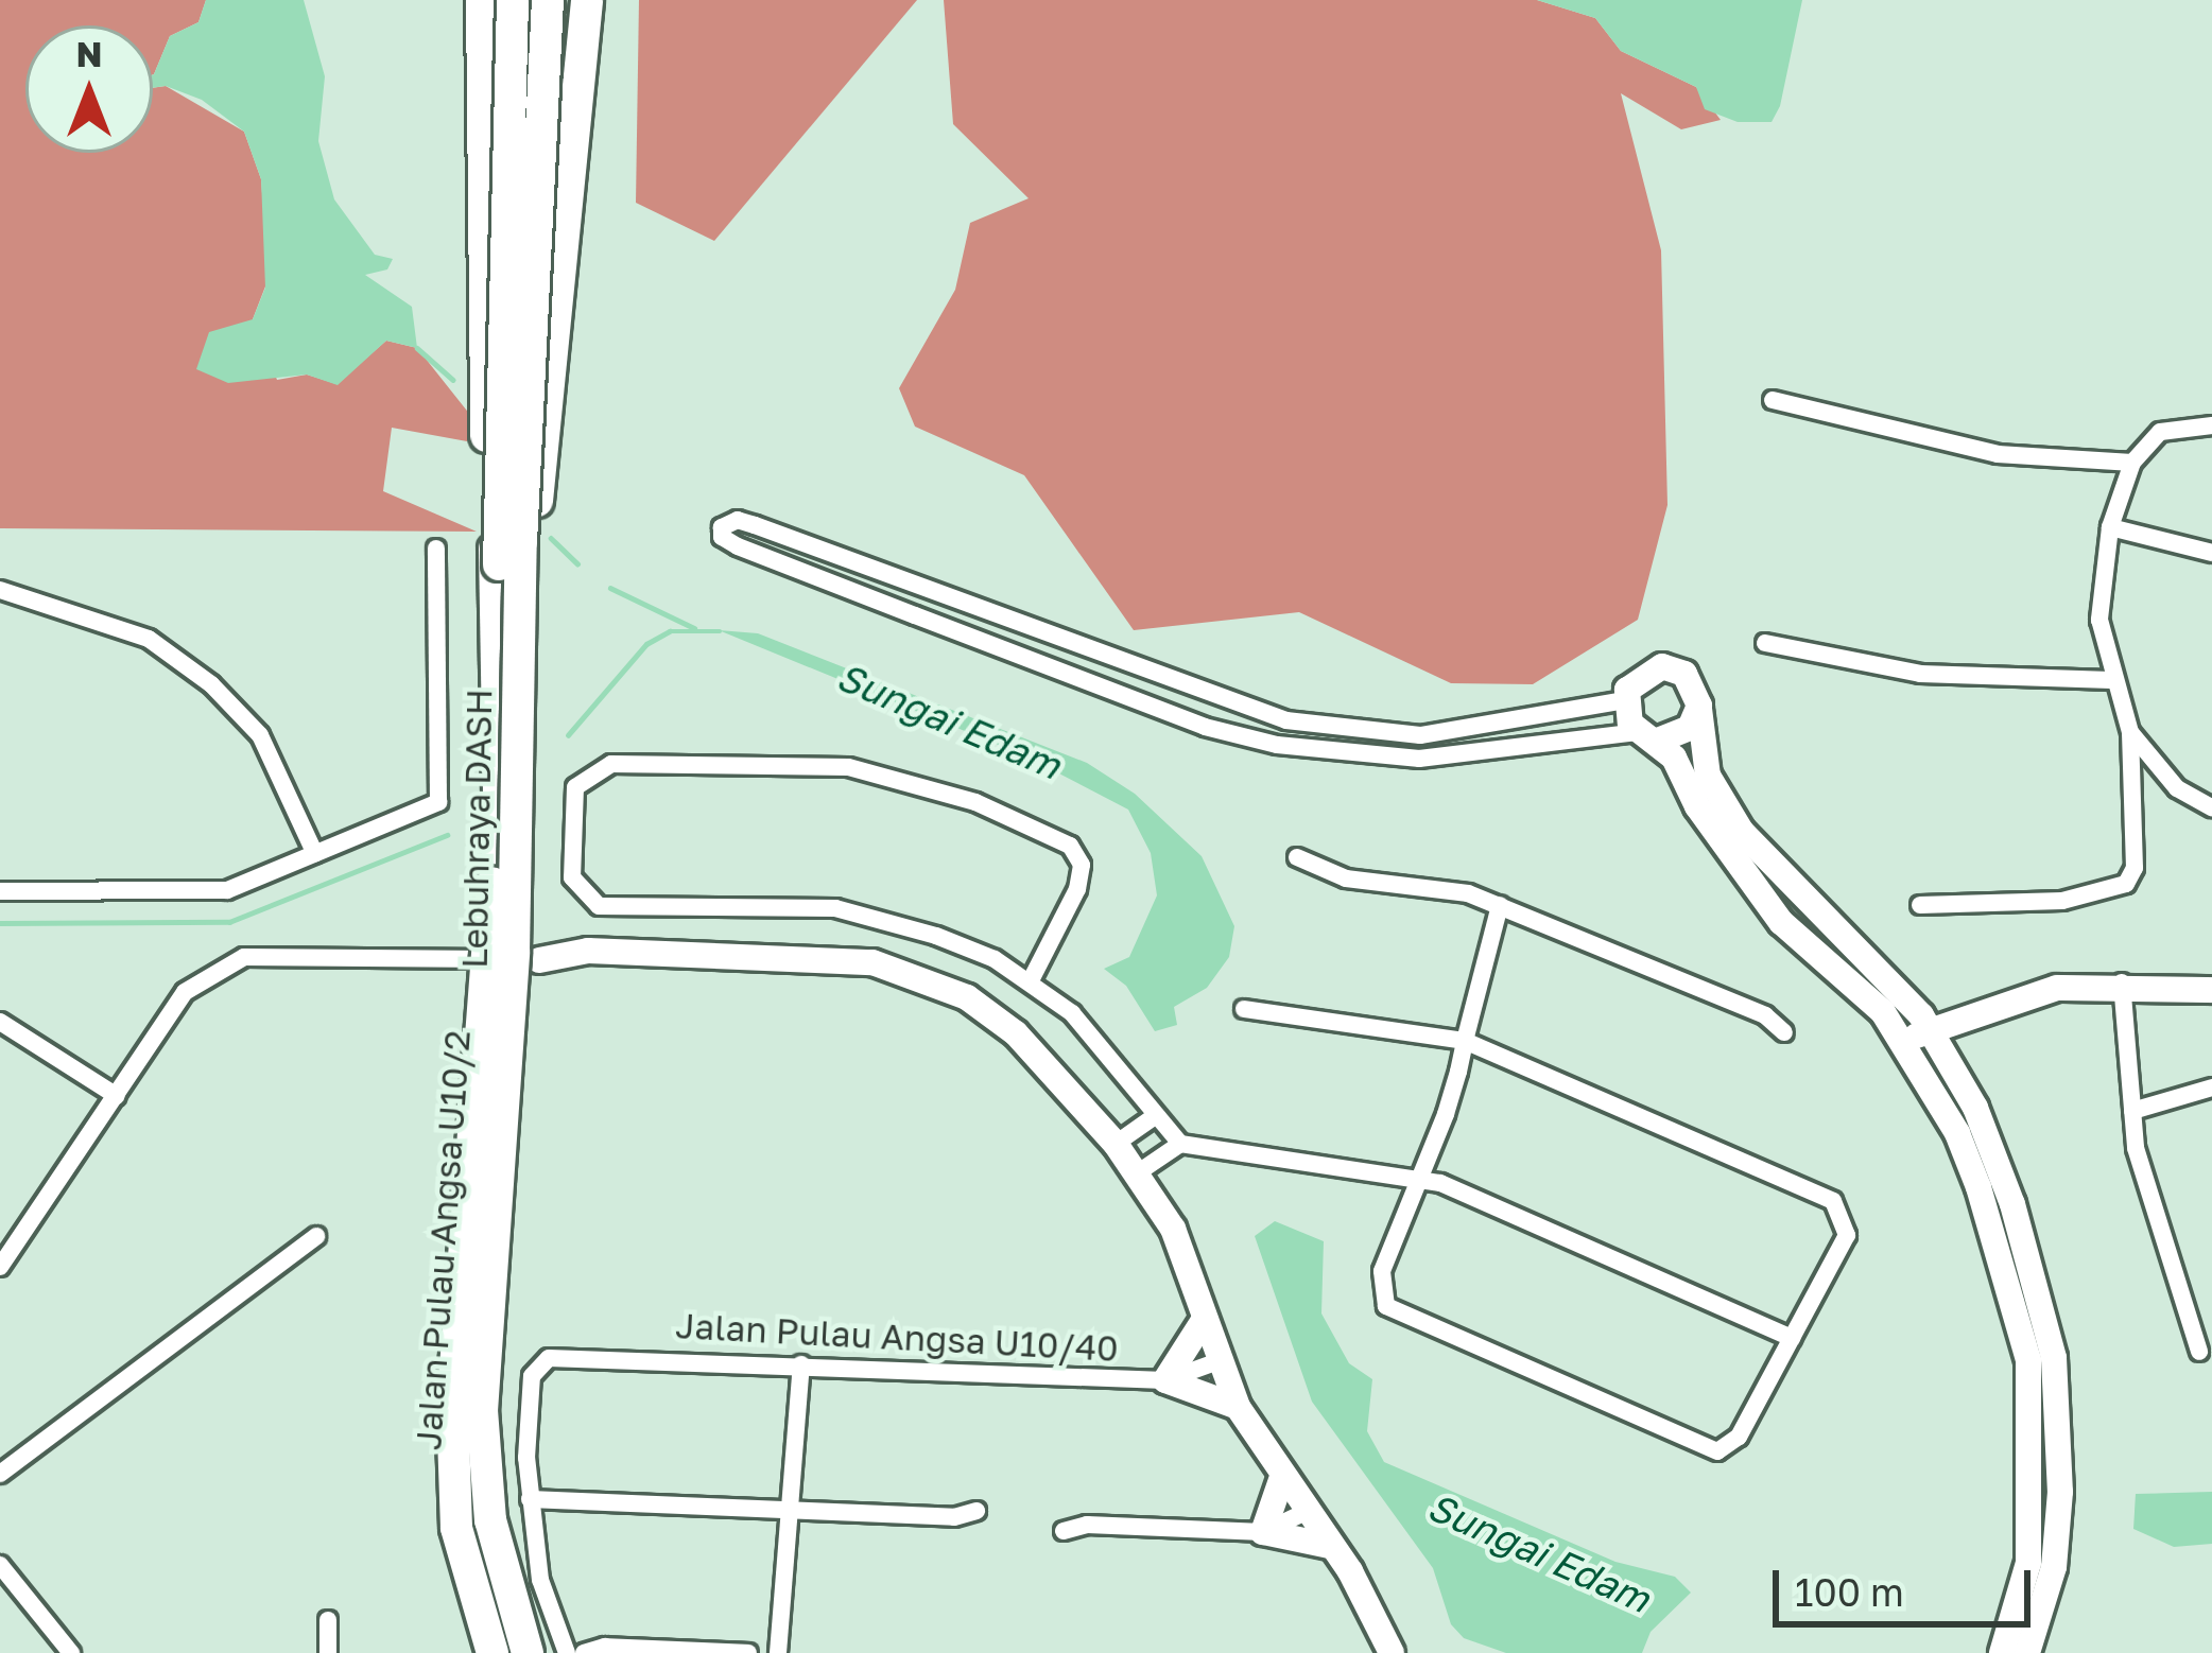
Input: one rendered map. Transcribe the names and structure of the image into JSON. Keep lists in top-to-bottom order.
{
  "streets": {
    "highway": ["Lebuhraya DASH"],
    "street": ["Jalan Pulau Angsa U10/2", "Jalan Pulau Angsa U10/40"]
  },
  "crossings": [
    ["Lebuhraya DASH", "Jalan Pulau Angsa U10/2"]
  ],
  "water": ["Sungai Edam"],
  "scale_bar": "100 m",
  "north": "top"
}
